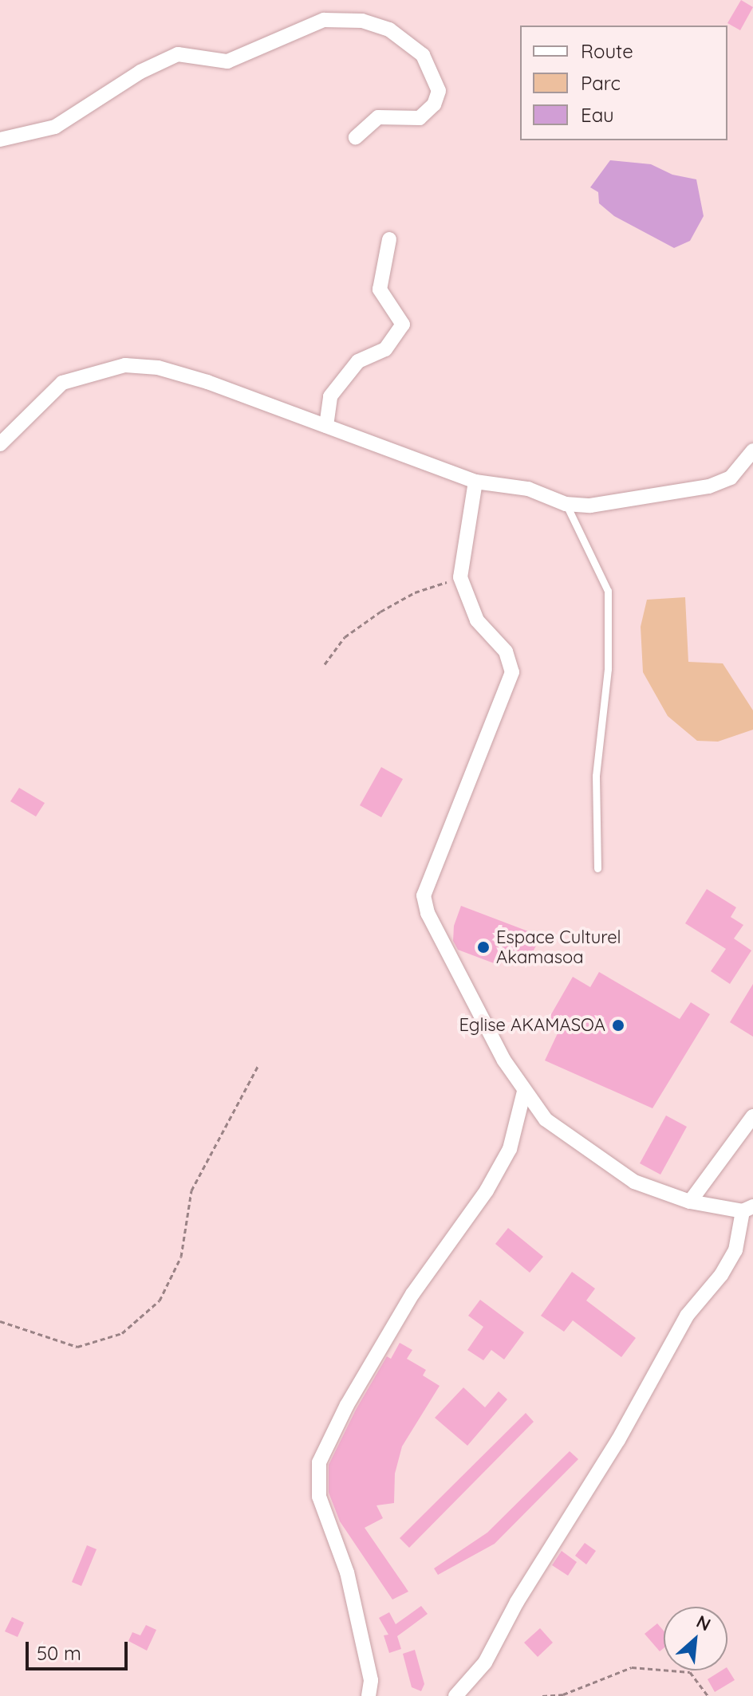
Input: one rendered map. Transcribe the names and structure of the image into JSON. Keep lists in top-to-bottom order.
{
  "places": ["Espace Culturel Akamasoa", "Eglise AKAMASOA"],
  "legend": ["Route", "Parc", "Eau"],
  "scale_bar": "50 m",
  "north": "top right"
}
